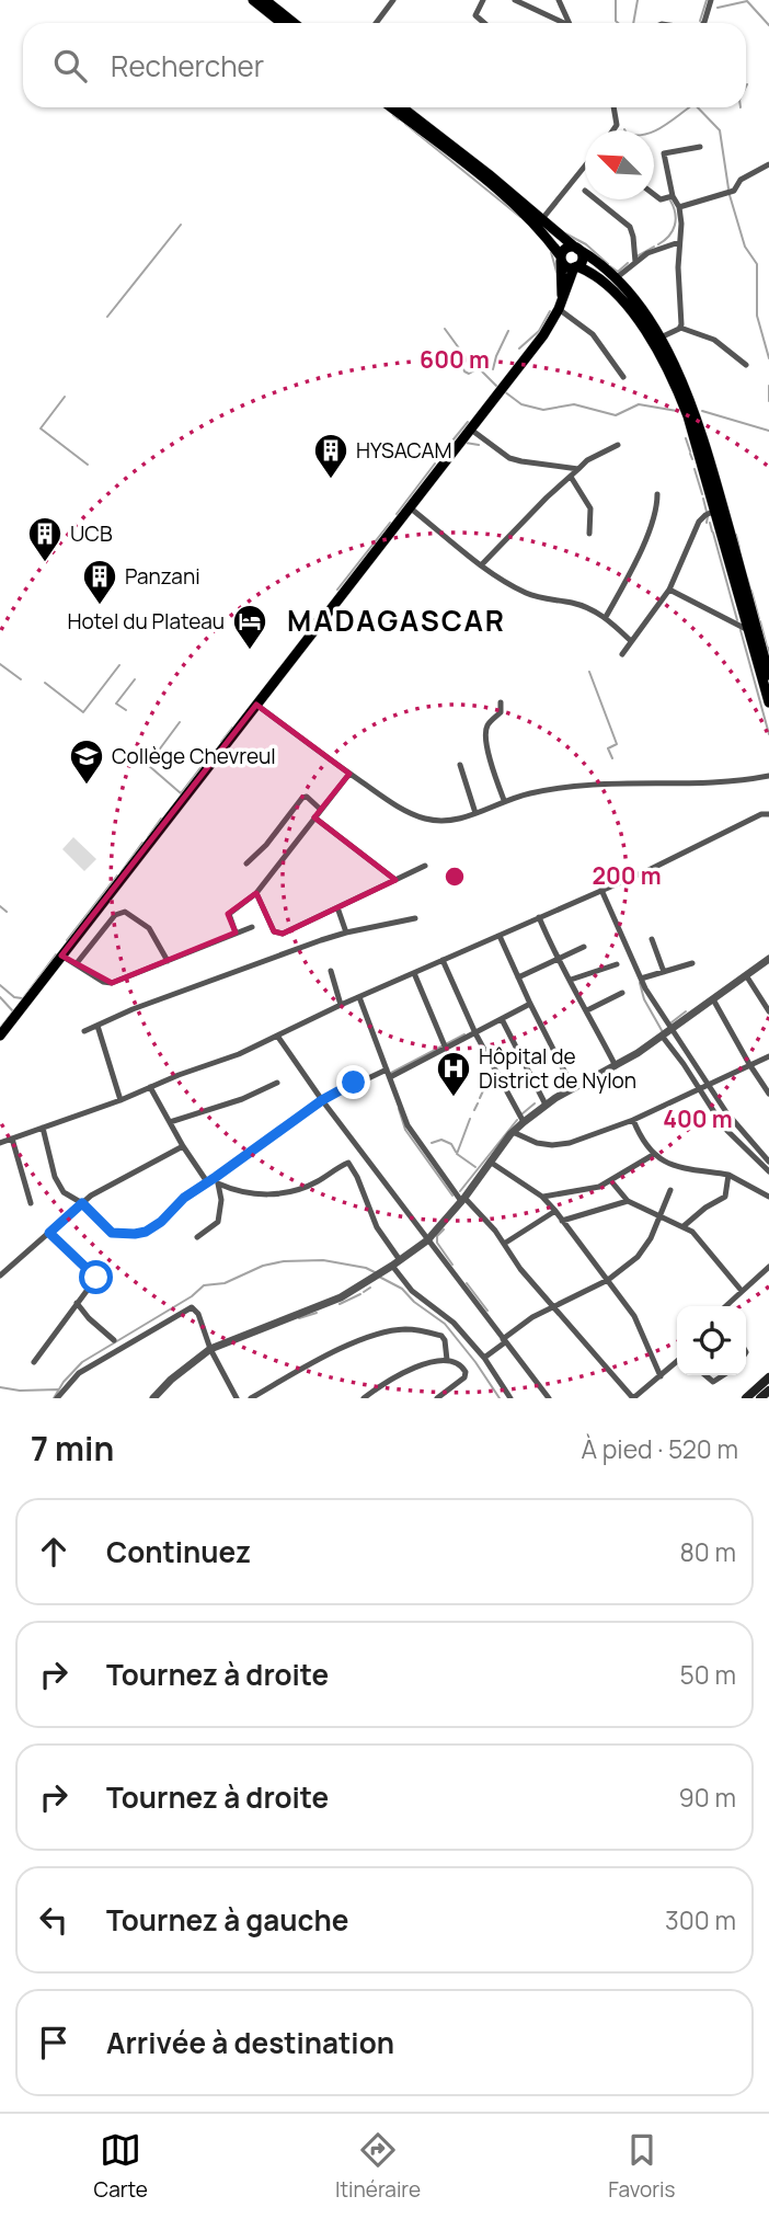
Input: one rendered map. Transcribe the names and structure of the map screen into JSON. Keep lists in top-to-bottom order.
{
  "districts": ["MADAGASCAR"],
  "places": {
    "building": ["HYSACAM", "UCB", "Panzani"],
    "hotel": ["Hotel du Plateau"],
    "school or university": ["Collège Chevreul"],
    "hospital": ["Hôpital de District de Nylon"]
  },
  "north": "top left",
  "page": {
    "search": "Rechercher",
    "heading": ["7 min", "À pied · 520 m"],
    "list": [
      ["Continuez", "80 m"],
      ["Tournez à droite", "50 m"],
      ["Tournez à droite", "90 m"],
      ["Tournez à gauche", "300 m"],
      "Arrivée à destination"
    ],
    "nav": ["Carte", "Itinéraire", "Favoris"]
  },
  "rings": ["600 m", "200 m", "400 m"]
}
